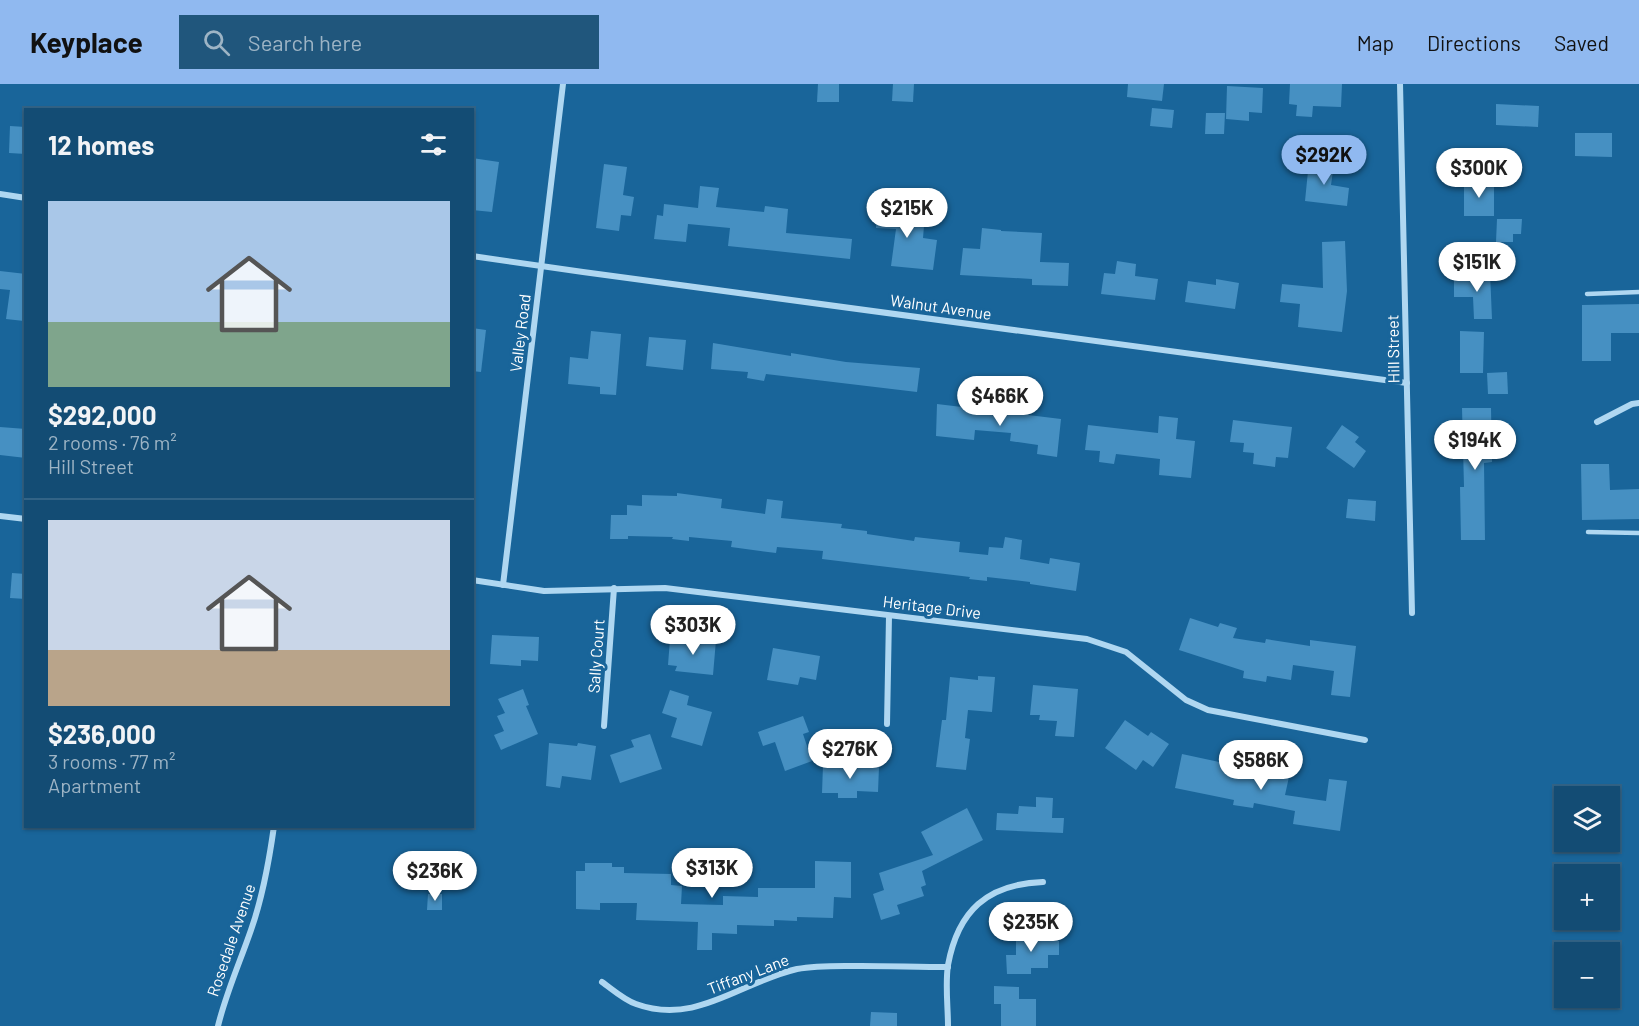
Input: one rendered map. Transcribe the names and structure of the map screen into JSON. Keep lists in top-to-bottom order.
{
  "streets": {
    "street": [
      "Walnut Avenue",
      "Valley Road",
      "Hill Street",
      "Heritage Drive",
      "Sally Court",
      "Rosedale Avenue",
      "Tiffany Lane"
    ]
  },
  "crossings": [
    ["Walnut Avenue", "Valley Road"],
    ["Walnut Avenue", "Hill Street"],
    ["Valley Road", "Heritage Drive"],
    ["Heritage Drive", "Sally Court"]
  ],
  "page": {
    "header": "Keyplace",
    "search": "Search here",
    "nav": ["Map", "Directions", "Saved"],
    "heading": "12 homes",
    "price": [
      "$292K",
      "$300K",
      "$215K",
      "$151K",
      "$466K",
      "$194K",
      "$303K",
      "$276K",
      "$586K",
      "$313K",
      "$236K",
      "$235K"
    ],
    "list": [
      {
        "name": "$292,000",
        "note": "2 rooms · 76 m² · Hill Street"
      },
      {
        "name": "$236,000",
        "note": "3 rooms · 77 m² · Apartment"
      }
    ],
    "map_buttons": ["+", "−"]
  }
}
